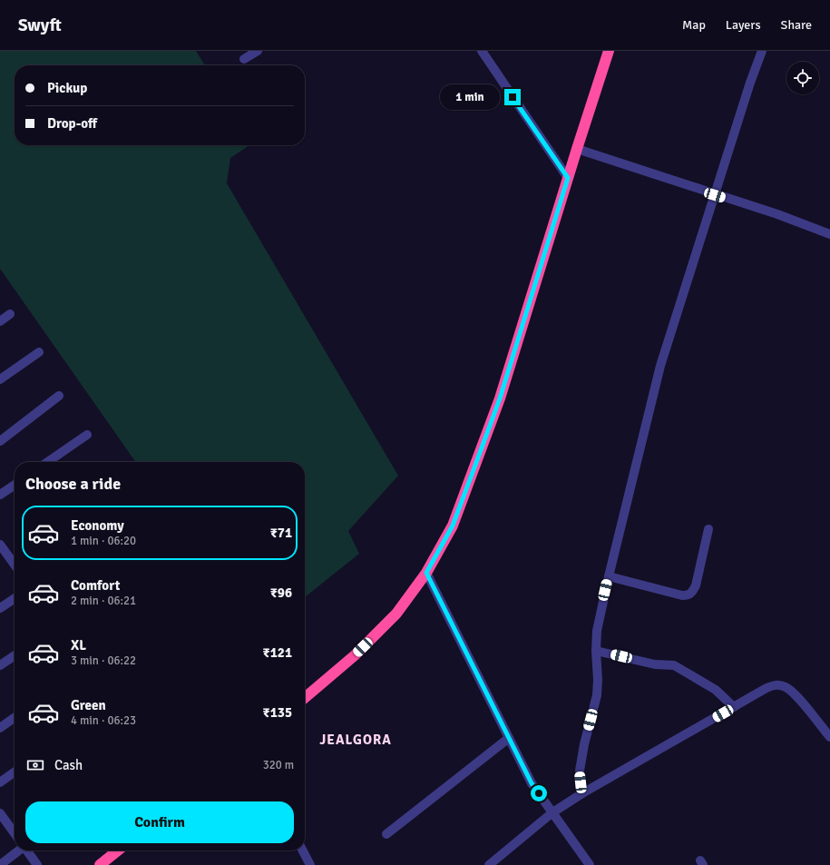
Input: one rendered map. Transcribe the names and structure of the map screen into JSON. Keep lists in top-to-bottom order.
{
  "districts": ["JEALGORA"],
  "page": {
    "header": "Swyft",
    "nav": ["Map", "Layers", "Share"],
    "banner": ["Pickup", "Drop-off"],
    "bubble": "1 min",
    "heading": "Choose a ride",
    "list": [
      {
        "name": "Economy",
        "note": "1 min · 06:20",
        "value": "₹71"
      },
      {
        "name": "Comfort",
        "note": "2 min · 06:21",
        "value": "₹96"
      },
      {
        "name": "XL",
        "note": "3 min · 06:22",
        "value": "₹121"
      },
      {
        "name": "Green",
        "note": "4 min · 06:23",
        "value": "₹135"
      }
    ],
    "pay": ["Cash", "320 m"],
    "buttons": "Confirm"
  }
}
